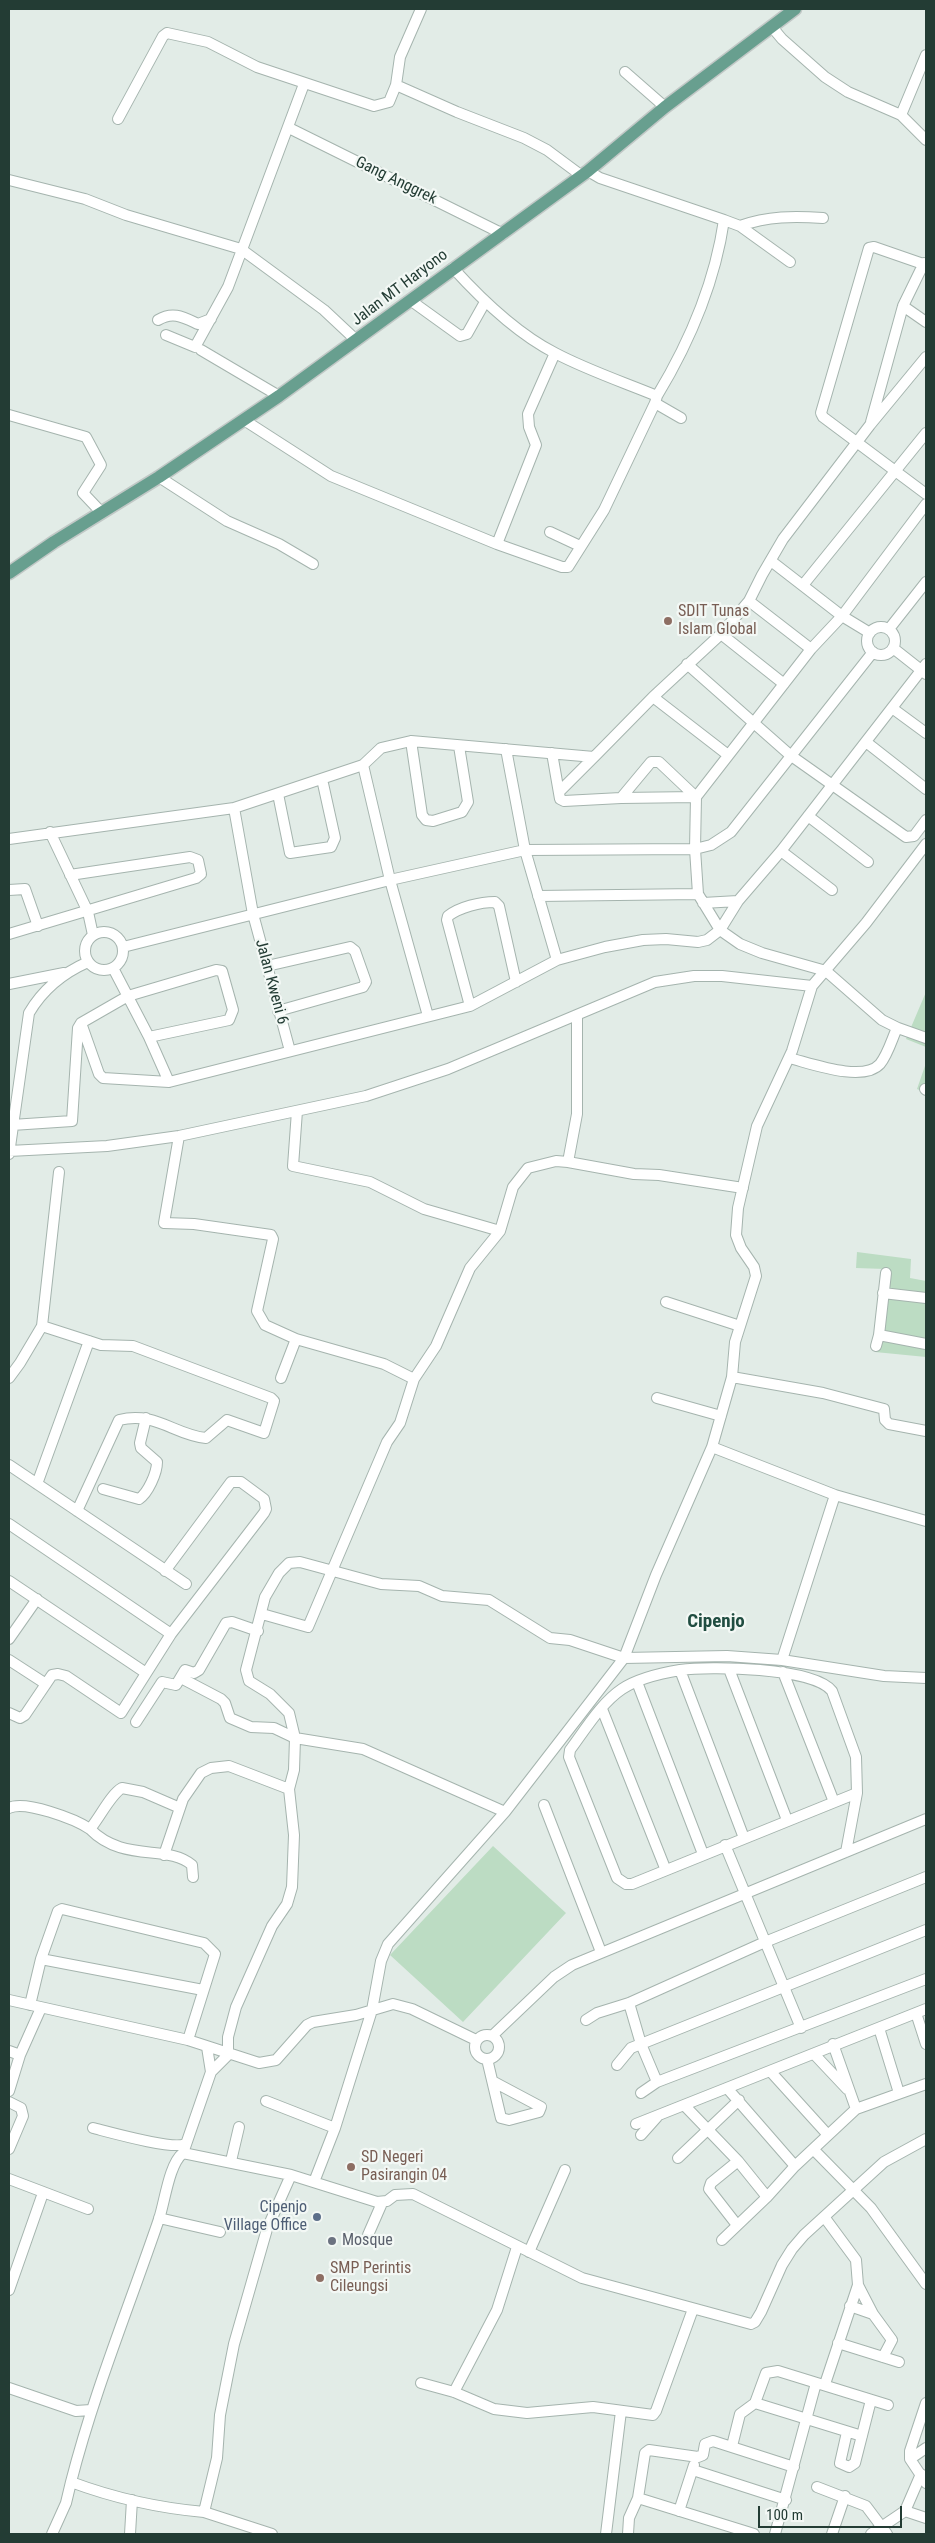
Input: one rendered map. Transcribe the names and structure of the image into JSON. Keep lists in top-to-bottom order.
{
  "streets": {
    "main road": ["Jalan MT Haryono"],
    "street": ["Gang Anggrek", "Jalan Kweni 6"]
  },
  "crossings": [
    ["Gang Anggrek", "Jalan MT Haryono"]
  ],
  "districts": ["Cipenjo"],
  "places": [
    "SDIT Tunas Islam Global",
    "SD Negeri Pasirangin 04",
    "Cipenjo Village Office",
    "Mosque",
    "SMP Perintis Cileungsi"
  ],
  "scale_bar": "100 m"
}
